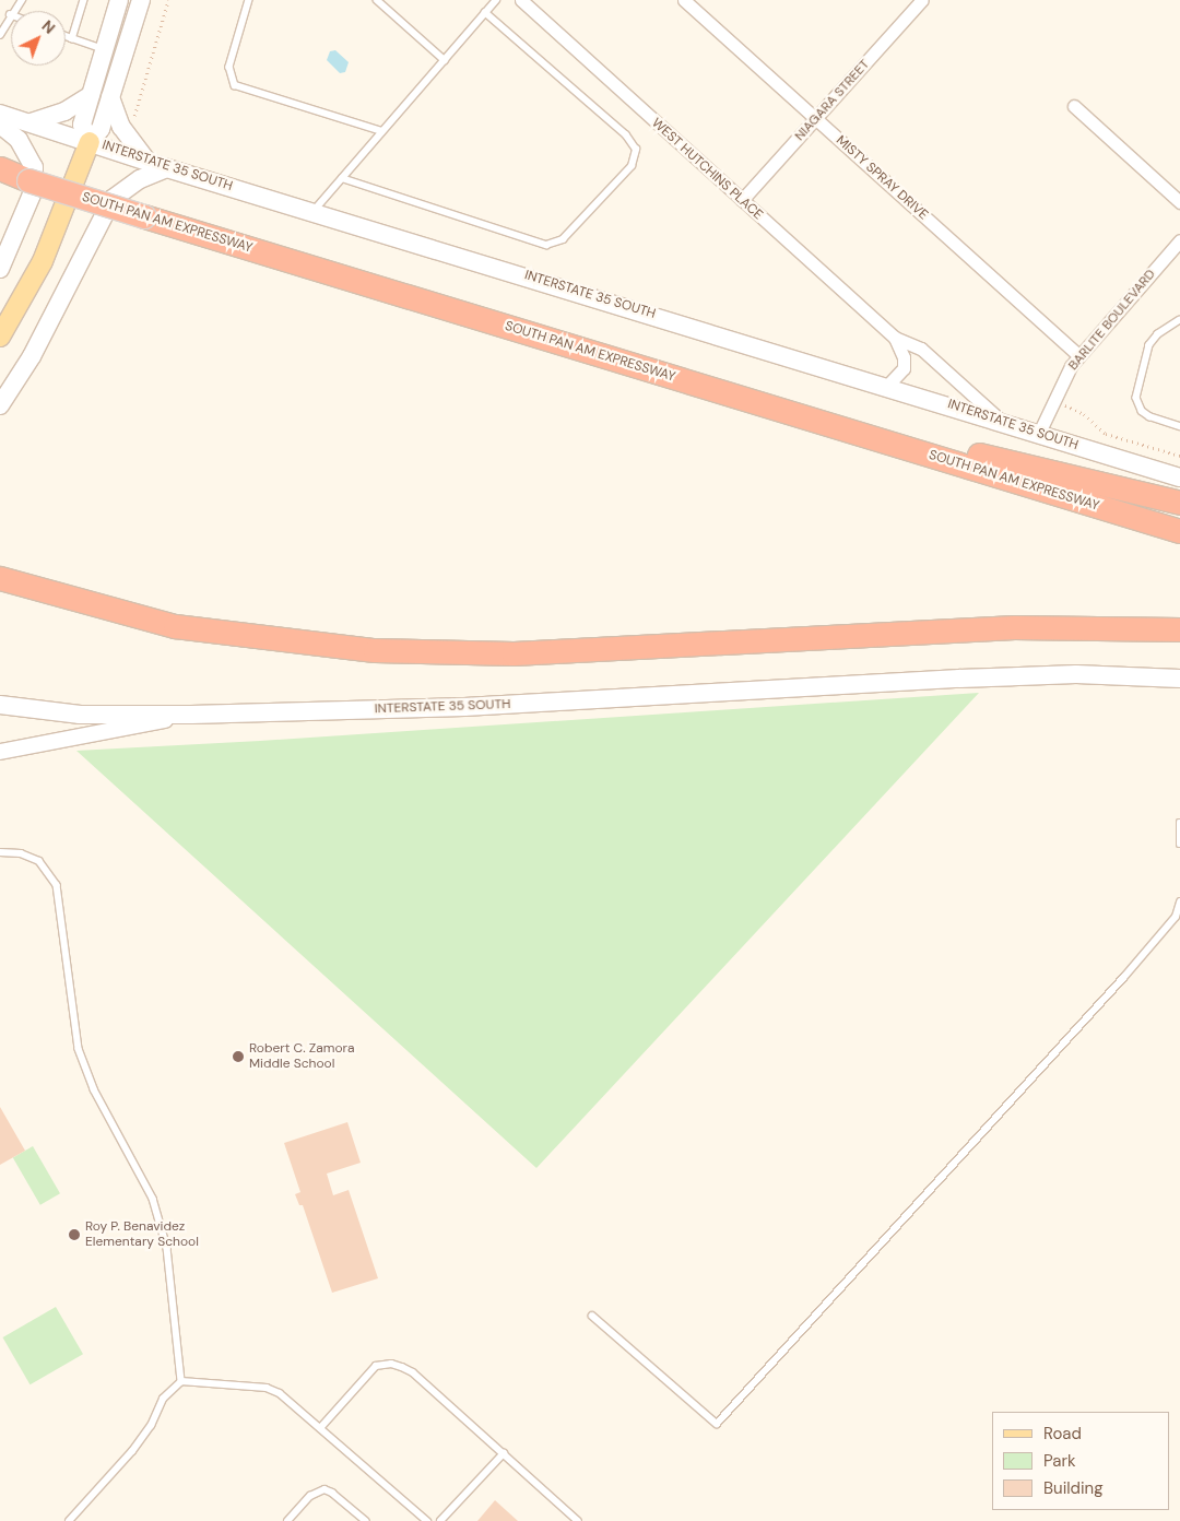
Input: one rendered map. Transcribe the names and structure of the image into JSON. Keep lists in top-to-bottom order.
{
  "streets": {
    "highway": ["SOUTH PAN AM EXPRESSWAY"],
    "main road": ["INTERSTATE 35 SOUTH"],
    "street": [
      "NIAGARA STREET",
      "WEST HUTCHINS PLACE",
      "MISTY SPRAY DRIVE",
      "BARLITE BOULEVARD"
    ]
  },
  "crossings": [
    ["NIAGARA STREET", "WEST HUTCHINS PLACE"],
    ["NIAGARA STREET", "MISTY SPRAY DRIVE"],
    ["INTERSTATE 35 SOUTH", "WEST HUTCHINS PLACE"],
    ["INTERSTATE 35 SOUTH", "BARLITE BOULEVARD"],
    ["MISTY SPRAY DRIVE", "BARLITE BOULEVARD"]
  ],
  "places": ["Robert C. Zamora Middle School", "Roy P. Benavidez Elementary School"],
  "legend": ["Road", "Park", "Building"],
  "north": "top right"
}
